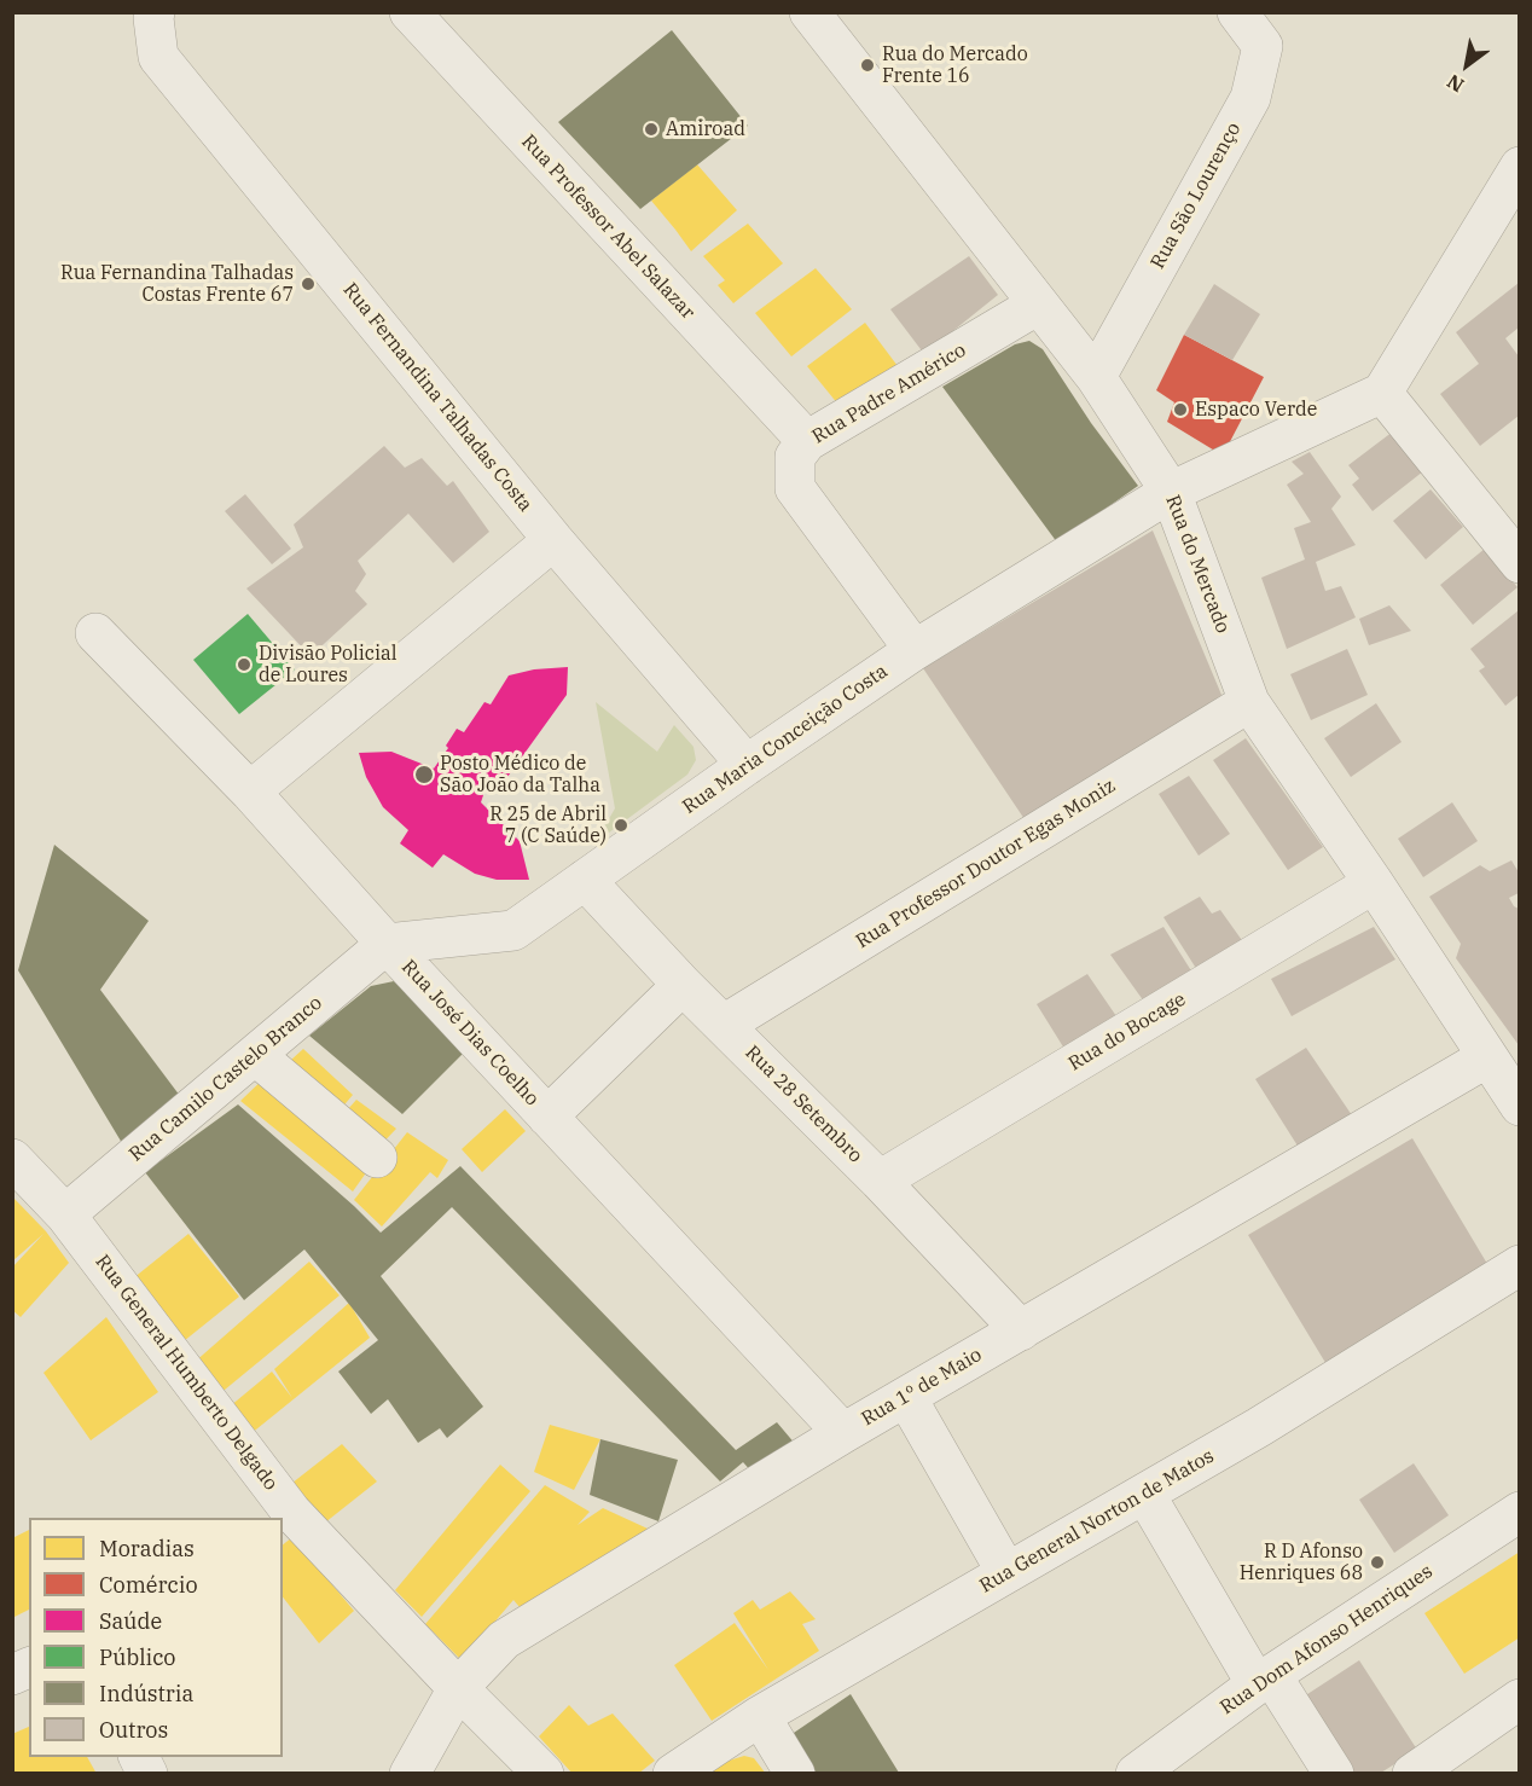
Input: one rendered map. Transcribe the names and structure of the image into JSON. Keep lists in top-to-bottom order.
{
  "streets": {
    "street": [
      "Rua São Lourenço",
      "Rua Professor Abel Salazar",
      "Rua Padre Américo",
      "Rua Fernandina Talhadas Costa",
      "Rua do Mercado",
      "Rua Maria Conceição Costa",
      "Rua Professor Doutor Egas Moniz",
      "Rua do Bocage",
      "Rua José Dias Coelho",
      "Rua Camilo Castelo Branco",
      "Rua 28 Setembro",
      "Rua General Humberto Delgado",
      "Rua 1º de Maio",
      "Rua General Norton de Matos",
      "Rua Dom Afonso Henriques"
    ]
  },
  "crossings": [
    ["Rua São Lourenço", "Rua do Mercado"],
    ["Rua Professor Abel Salazar", "Rua Padre Américo"],
    ["Rua Padre Américo", "Rua do Mercado"],
    ["Rua Padre Américo", "Rua Maria Conceição Costa"],
    ["Rua Fernandina Talhadas Costa", "Rua Maria Conceição Costa"],
    ["Rua do Mercado", "Rua Maria Conceição Costa"],
    ["Rua do Mercado", "Rua Professor Doutor Egas Moniz"],
    ["Rua do Mercado", "Rua do Bocage"],
    ["Rua do Mercado", "Rua 1º de Maio"],
    ["Rua Maria Conceição Costa", "Rua José Dias Coelho"],
    ["Rua Maria Conceição Costa", "Rua Camilo Castelo Branco"],
    ["Rua Maria Conceição Costa", "Rua 28 Setembro"],
    ["Rua Professor Doutor Egas Moniz", "Rua 28 Setembro"],
    ["Rua do Bocage", "Rua 28 Setembro"],
    ["Rua José Dias Coelho", "Rua Camilo Castelo Branco"],
    ["Rua José Dias Coelho", "Rua 1º de Maio"],
    ["Rua Camilo Castelo Branco", "Rua General Humberto Delgado"],
    ["Rua 28 Setembro", "Rua 1º de Maio"],
    ["Rua General Humberto Delgado", "Rua 1º de Maio"]
  ],
  "places": [
    "Rua do Mercado Frente 16",
    "Amiroad",
    "Rua Fernandina Talhadas Costas Frente 67",
    "Espaco Verde",
    "Divisão Policial de Loures",
    "Posto Médico de São João da Talha",
    "R 25 de Abril 7 (C Saúde)",
    "R D Afonso Henriques 68"
  ],
  "legend": [
    "Moradias",
    "Comércio",
    "Saúde",
    "Público",
    "Indústria",
    "Outros"
  ],
  "north": "bottom left"
}
